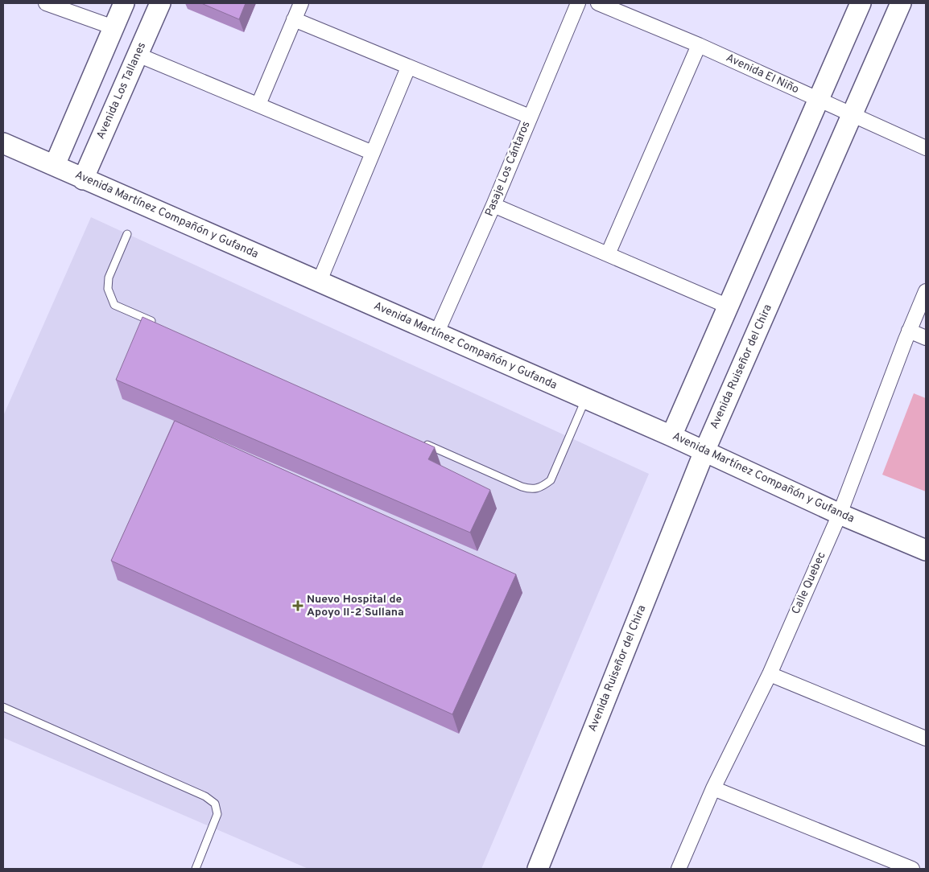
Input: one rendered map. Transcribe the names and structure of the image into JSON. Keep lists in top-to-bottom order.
{
  "streets": {
    "street": [
      "Avenida El Niño",
      "Avenida Los Tallanes",
      "Pasaje Los Cántaros",
      "Avenida Martínez Compañón y Gufanda",
      "Avenida Ruiseñor del Chira",
      "Calle Quebec"
    ]
  },
  "crossings": [
    ["Avenida El Niño", "Avenida Ruiseñor del Chira"],
    ["Avenida Los Tallanes", "Avenida Martínez Compañón y Gufanda"],
    ["Pasaje Los Cántaros", "Avenida Martínez Compañón y Gufanda"],
    ["Avenida Martínez Compañón y Gufanda", "Avenida Ruiseñor del Chira"],
    ["Avenida Martínez Compañón y Gufanda", "Calle Quebec"]
  ],
  "places": {
    "health": ["Nuevo Hospital de Apoyo II-2 Sullana"]
  }
}
